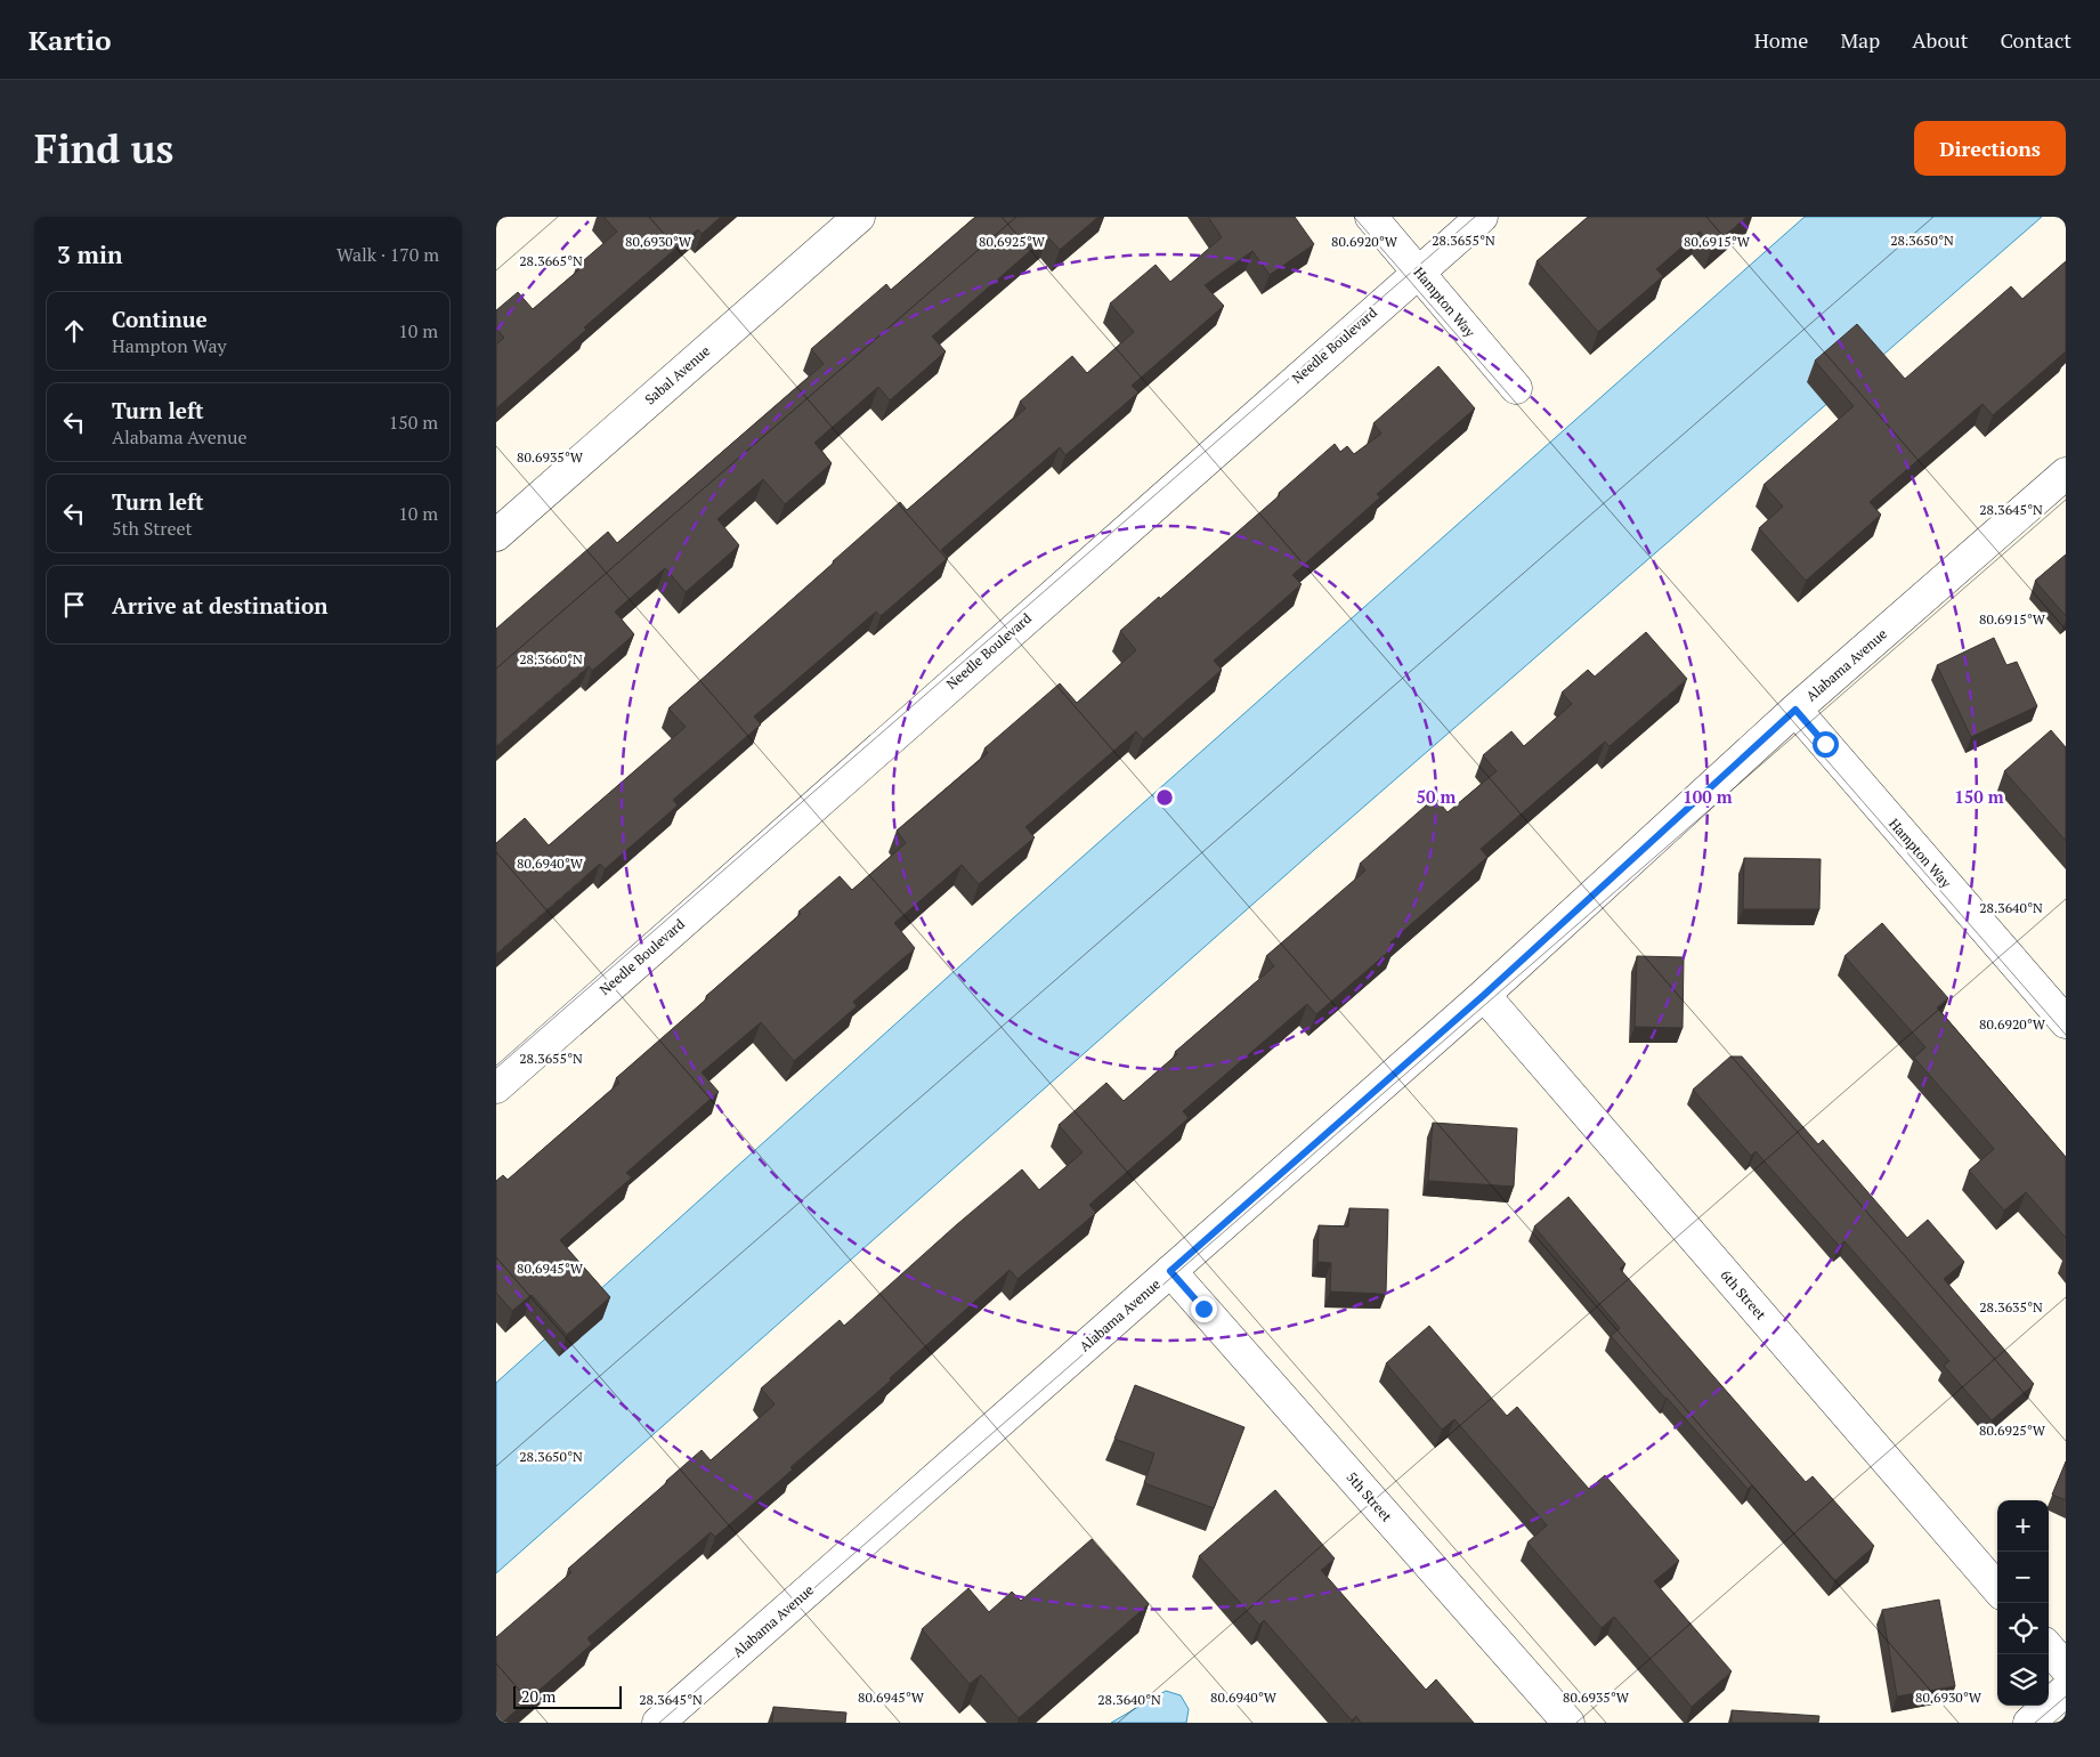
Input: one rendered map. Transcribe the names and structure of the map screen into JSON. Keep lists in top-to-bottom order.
{
  "streets": {
    "street": [
      "Hampton Way",
      "Needle Boulevard",
      "Sabal Avenue",
      "Alabama Avenue",
      "6th Street",
      "5th Street"
    ]
  },
  "crossings": [
    ["Hampton Way", "Needle Boulevard"],
    ["Hampton Way", "Alabama Avenue"],
    ["Alabama Avenue", "6th Street"],
    ["Alabama Avenue", "5th Street"]
  ],
  "scale_bar": "20 m",
  "page": {
    "header": "Kartio",
    "nav": [
      "Home",
      "Map",
      "About",
      "Contact"
    ],
    "buttons": "Directions",
    "title": "Find us",
    "heading": ["3 min", "Walk · 170 m"],
    "list": [
      ["Continue", "Hampton Way", "10 m"],
      ["Turn left", "Alabama Avenue", "150 m"],
      ["Turn left", "5th Street", "10 m"],
      "Arrive at destination"
    ],
    "map_buttons": ["+", "−"],
    "scale": "20 m"
  },
  "coordinates": [
    "28.3650°N",
    "28.3655°N",
    "80.6920°W",
    "80.6930°W",
    "80.6925°W",
    "80.6915°W",
    "28.3665°N",
    "80.6935°W",
    "28.3645°N",
    "28.3660°N",
    "80.6940°W",
    "28.3640°N",
    "80.6945°W",
    "28.3635°N"
  ],
  "rings": ["50 m", "100 m", "150 m"]
}
